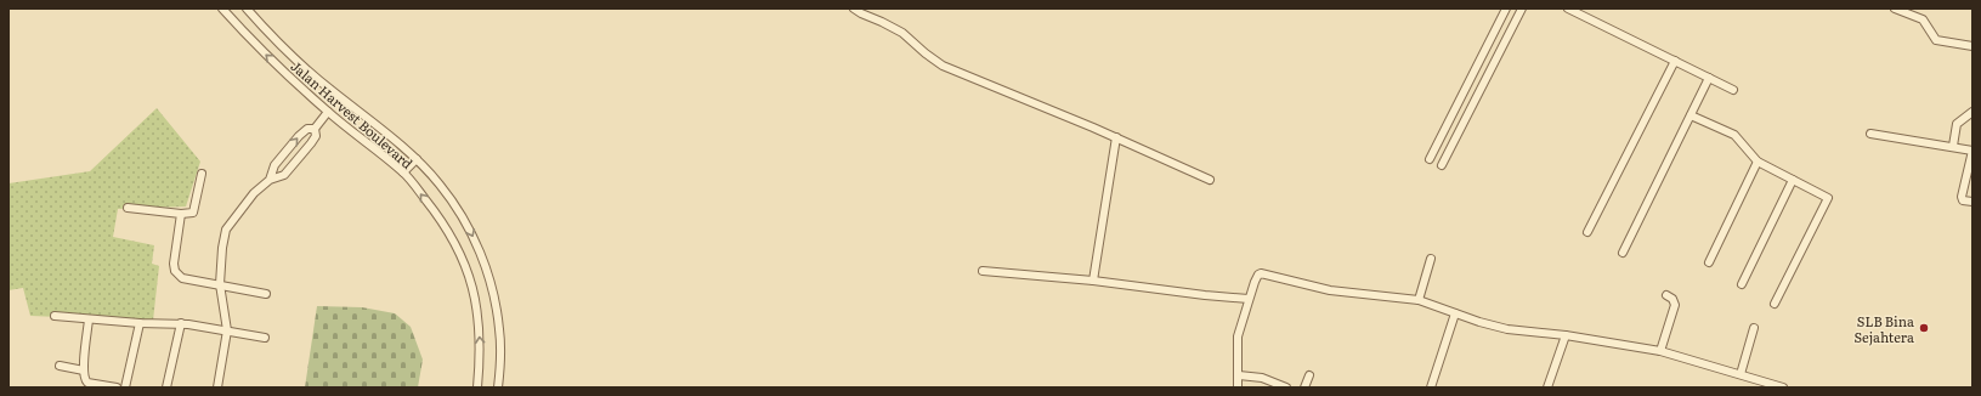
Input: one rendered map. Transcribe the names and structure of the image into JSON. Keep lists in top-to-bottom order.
{
  "streets": {
    "street": ["Jalan Harvest Boulevard"]
  },
  "places": ["SLB Bina Sejahtera"]
}
